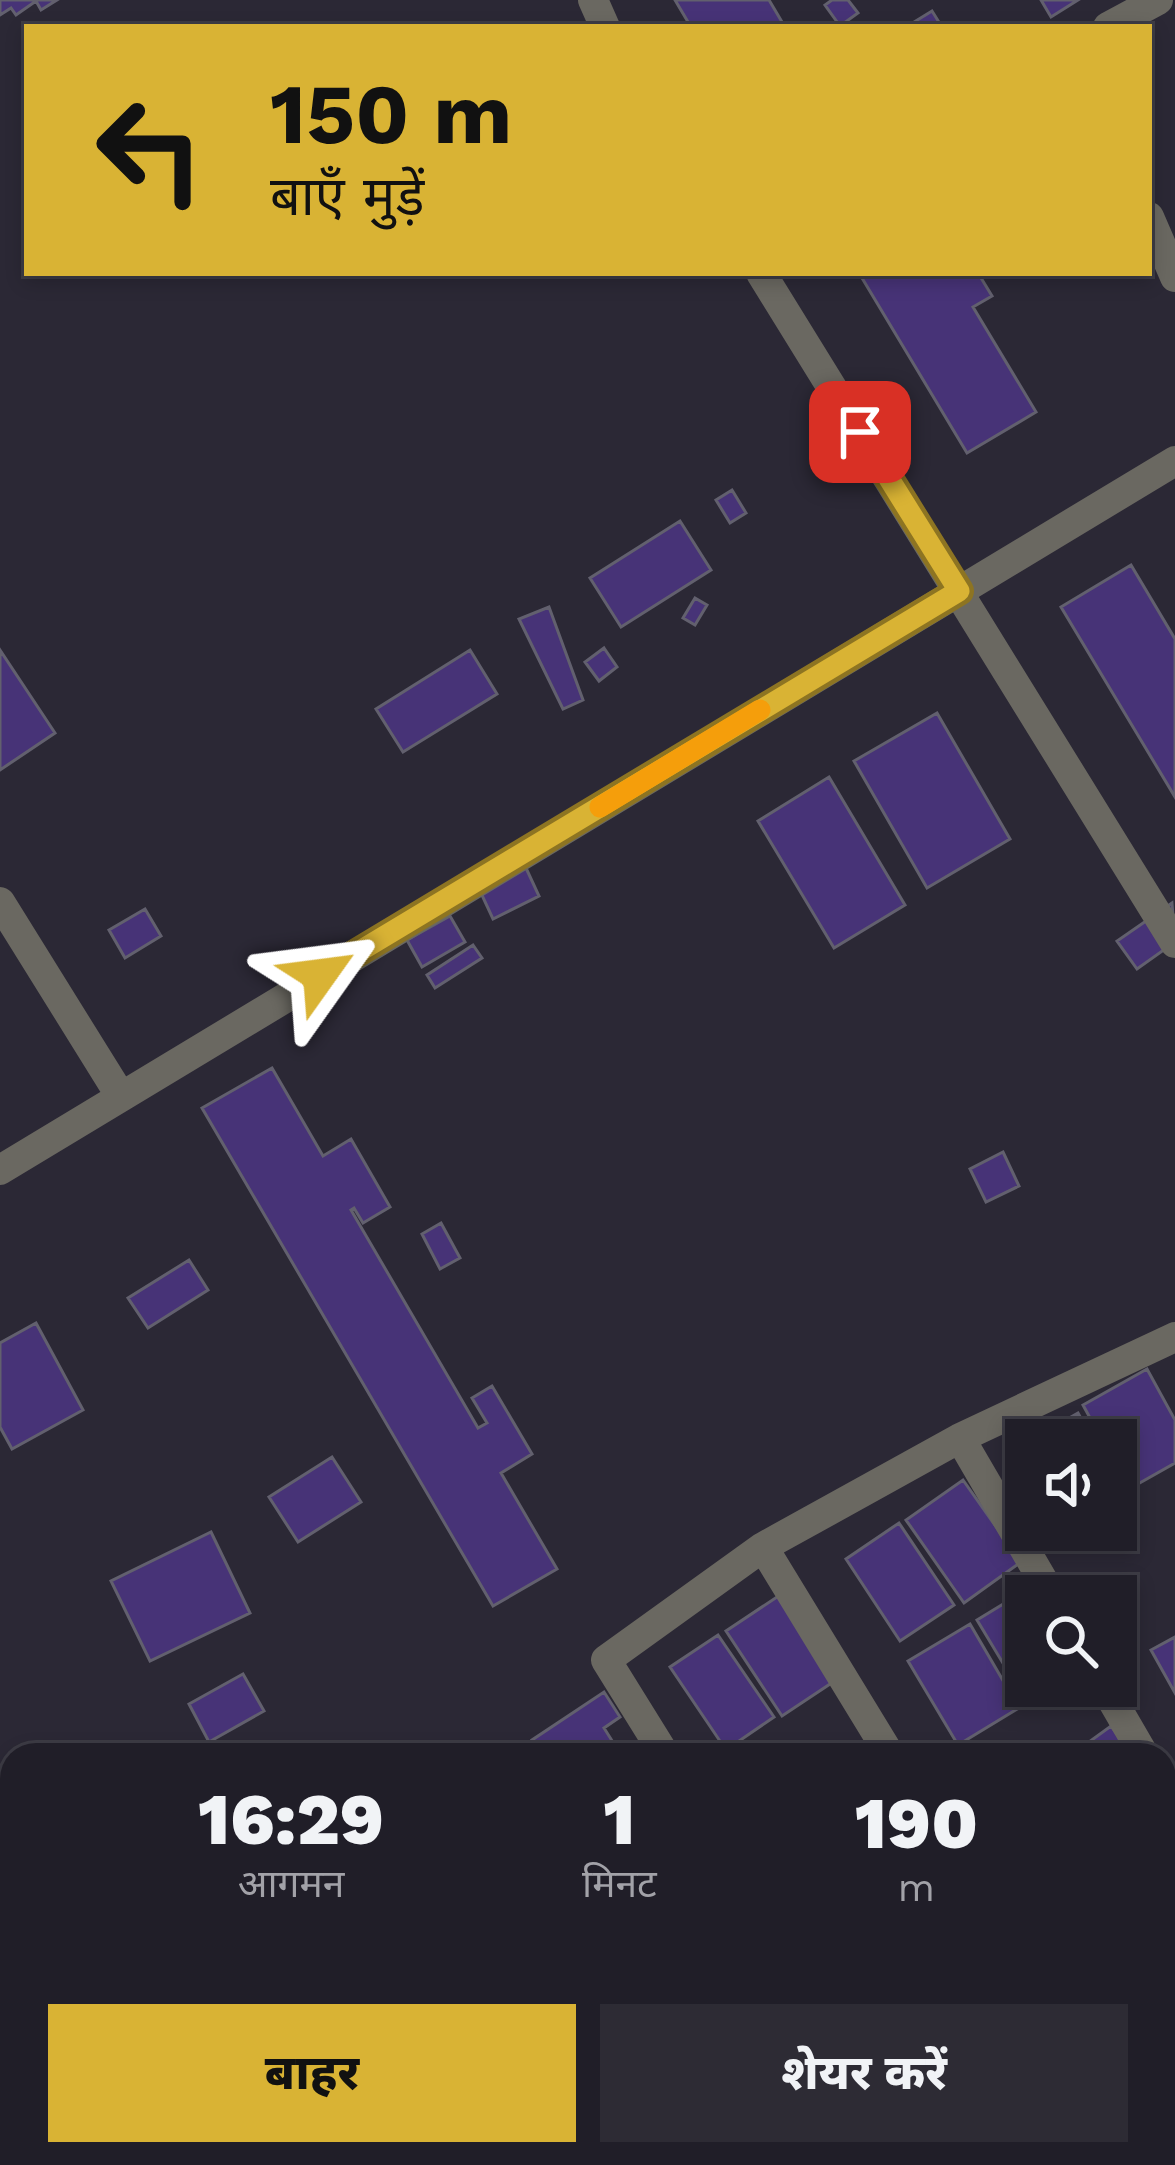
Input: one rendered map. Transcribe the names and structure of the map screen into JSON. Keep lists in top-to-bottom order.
{
  "page": {
    "turn": ["150 m", "बाएँ मुड़ें"],
    "eta": [
      "16:29",
      "आगमन",
      "1",
      "मिनट",
      "190",
      "m"
    ],
    "buttons": ["बाहर", "शेयर करें"]
  }
}
